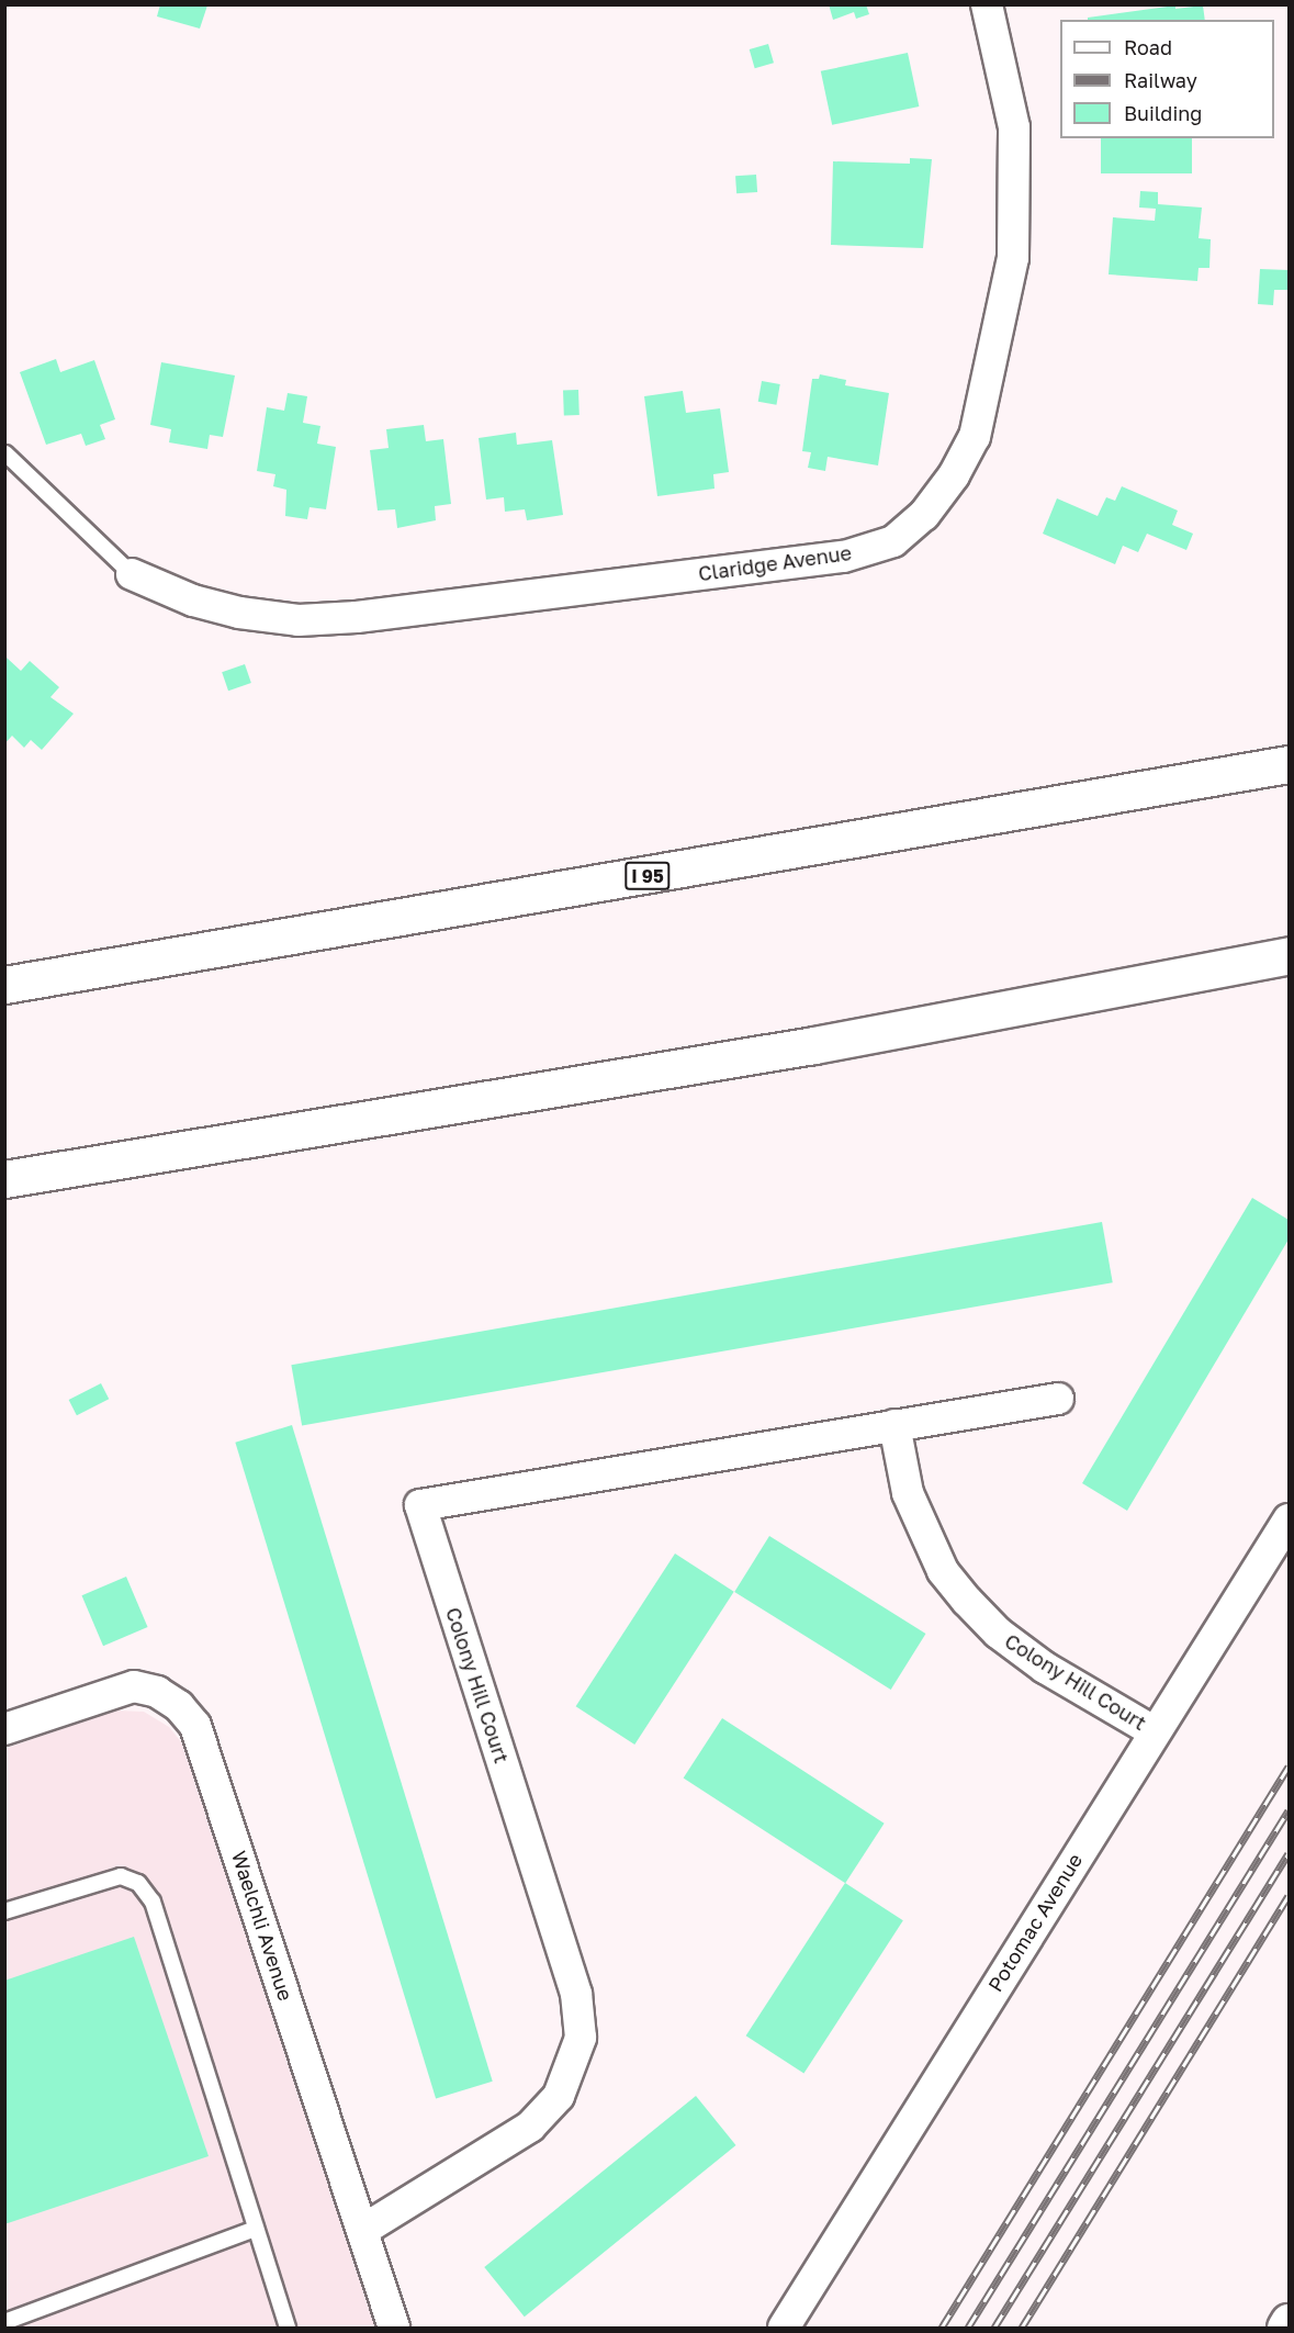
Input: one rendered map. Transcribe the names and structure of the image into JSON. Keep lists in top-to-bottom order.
{
  "streets": {
    "main road": ["I 95"],
    "street": [
      "Claridge Avenue",
      "Colony Hill Court",
      "Potomac Avenue",
      "Waelchli Avenue"
    ]
  },
  "crossings": [
    ["Colony Hill Court", "Potomac Avenue"],
    ["Colony Hill Court", "Waelchli Avenue"]
  ],
  "legend": ["Road", "Railway", "Building"]
}
